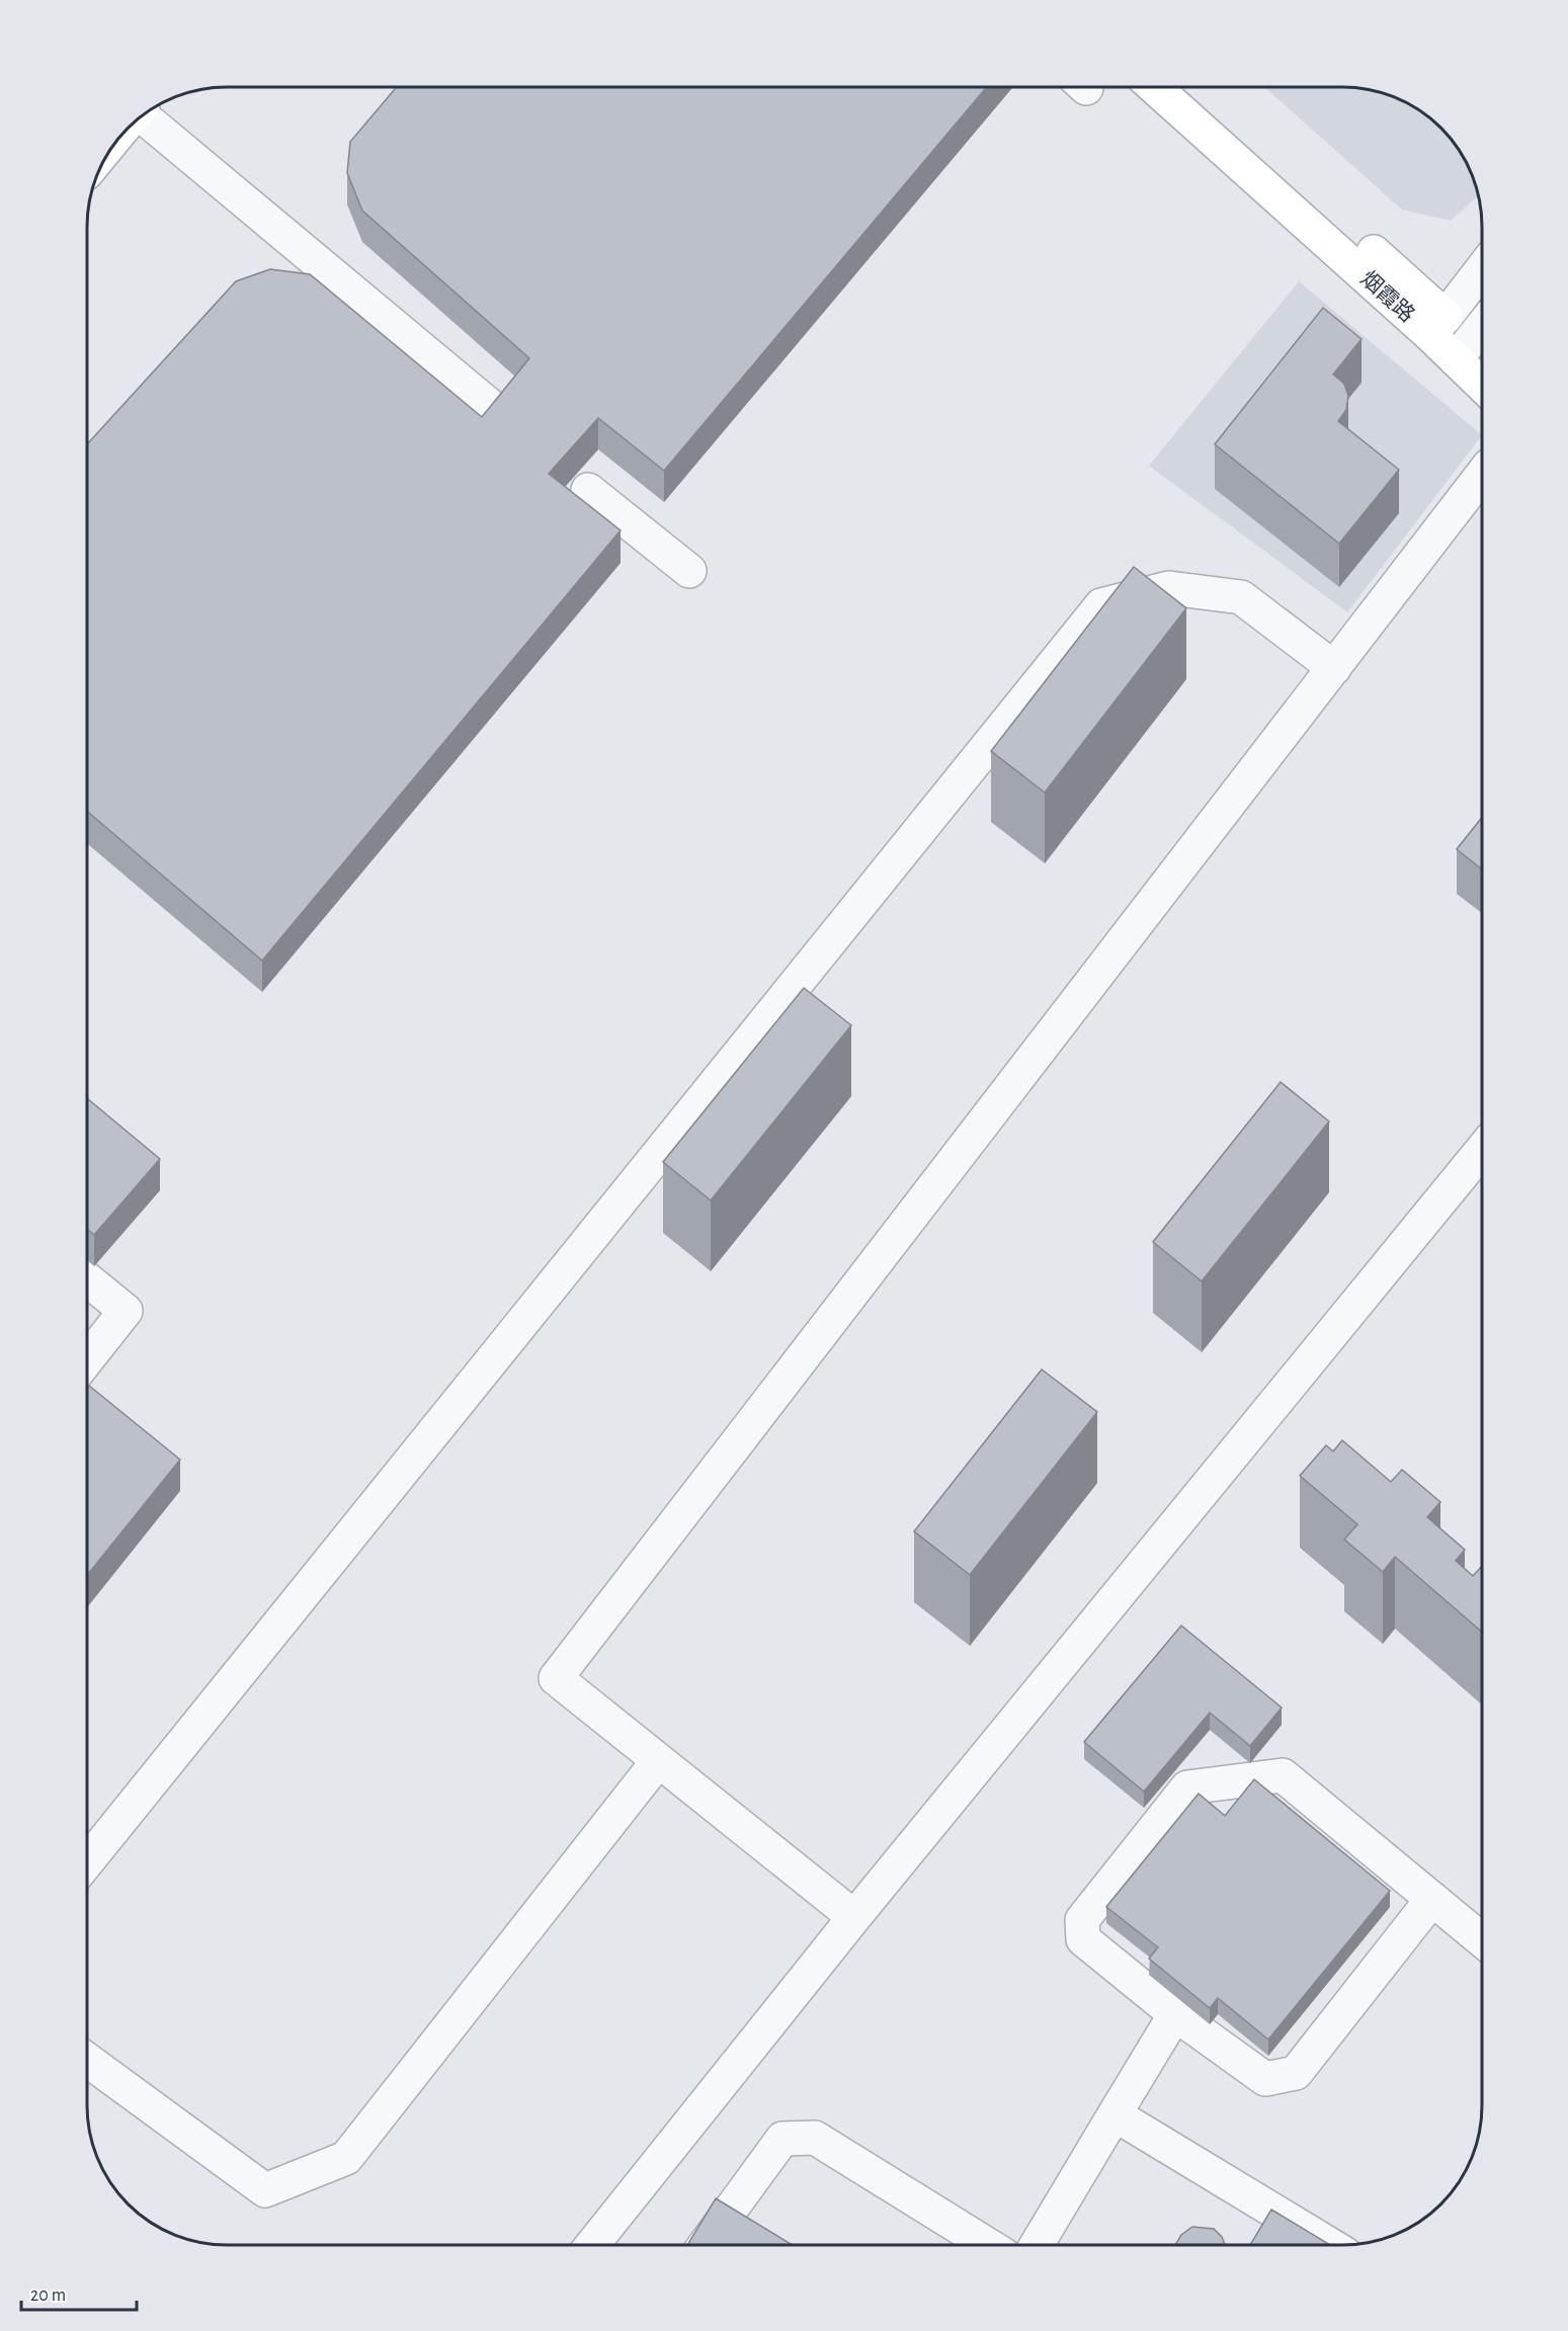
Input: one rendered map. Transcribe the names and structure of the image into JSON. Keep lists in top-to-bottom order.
{
  "streets": {
    "main road": ["烟霞路"]
  },
  "scale_bar": "20 m"
}
